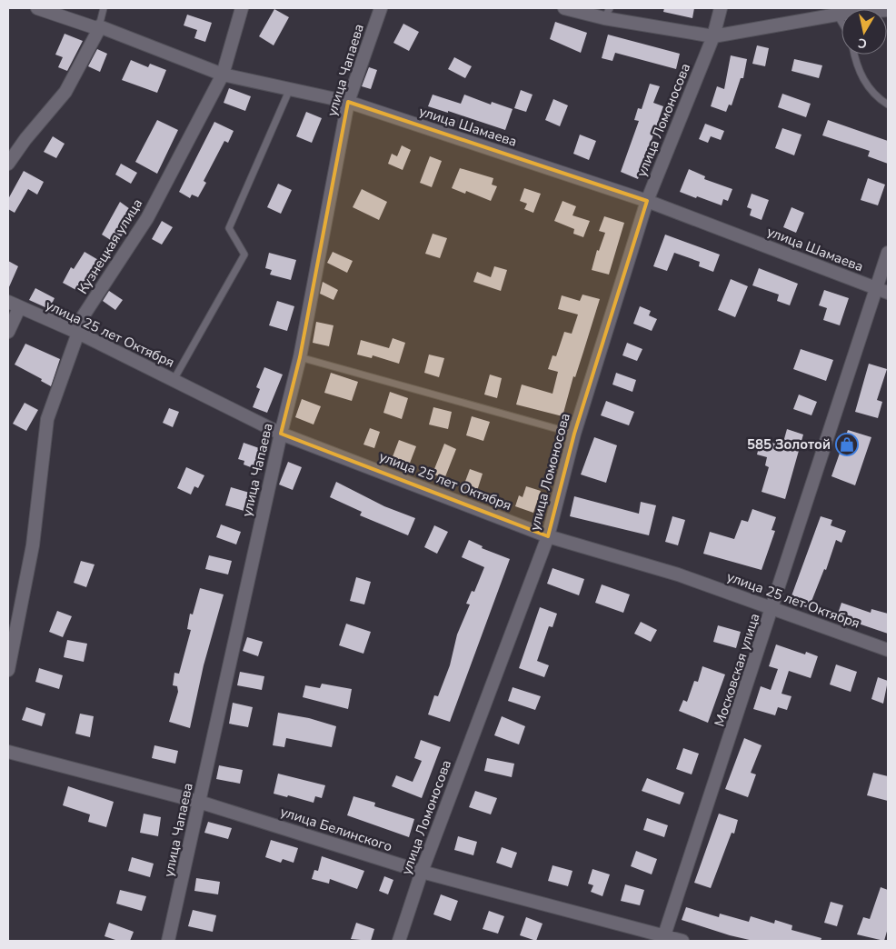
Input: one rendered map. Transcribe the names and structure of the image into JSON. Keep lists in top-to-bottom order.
{
  "streets": {
    "street": [
      "улица Чапаева",
      "улица Ломоносова",
      "улица Шамаева",
      "Кузнецкая улица",
      "улица 25 лет Октября",
      "Московская улица",
      "улица Белинского"
    ]
  },
  "crossings": [
    ["улица Чапаева", "улица Шамаева"],
    ["улица Чапаева", "улица 25 лет Октября"],
    ["улица Чапаева", "улица Белинского"],
    ["улица Ломоносова", "улица Шамаева"],
    ["улица Ломоносова", "улица 25 лет Октября"],
    ["улица Ломоносова", "улица Белинского"],
    ["улица Шамаева", "Кузнецкая улица"],
    ["улица Шамаева", "Московская улица"],
    ["Кузнецкая улица", "улица 25 лет Октября"],
    ["улица 25 лет Октября", "Московская улица"],
    ["Московская улица", "улица Белинского"]
  ],
  "places": {
    "shop": ["585 Золотой"]
  },
  "north": "bottom"
}
